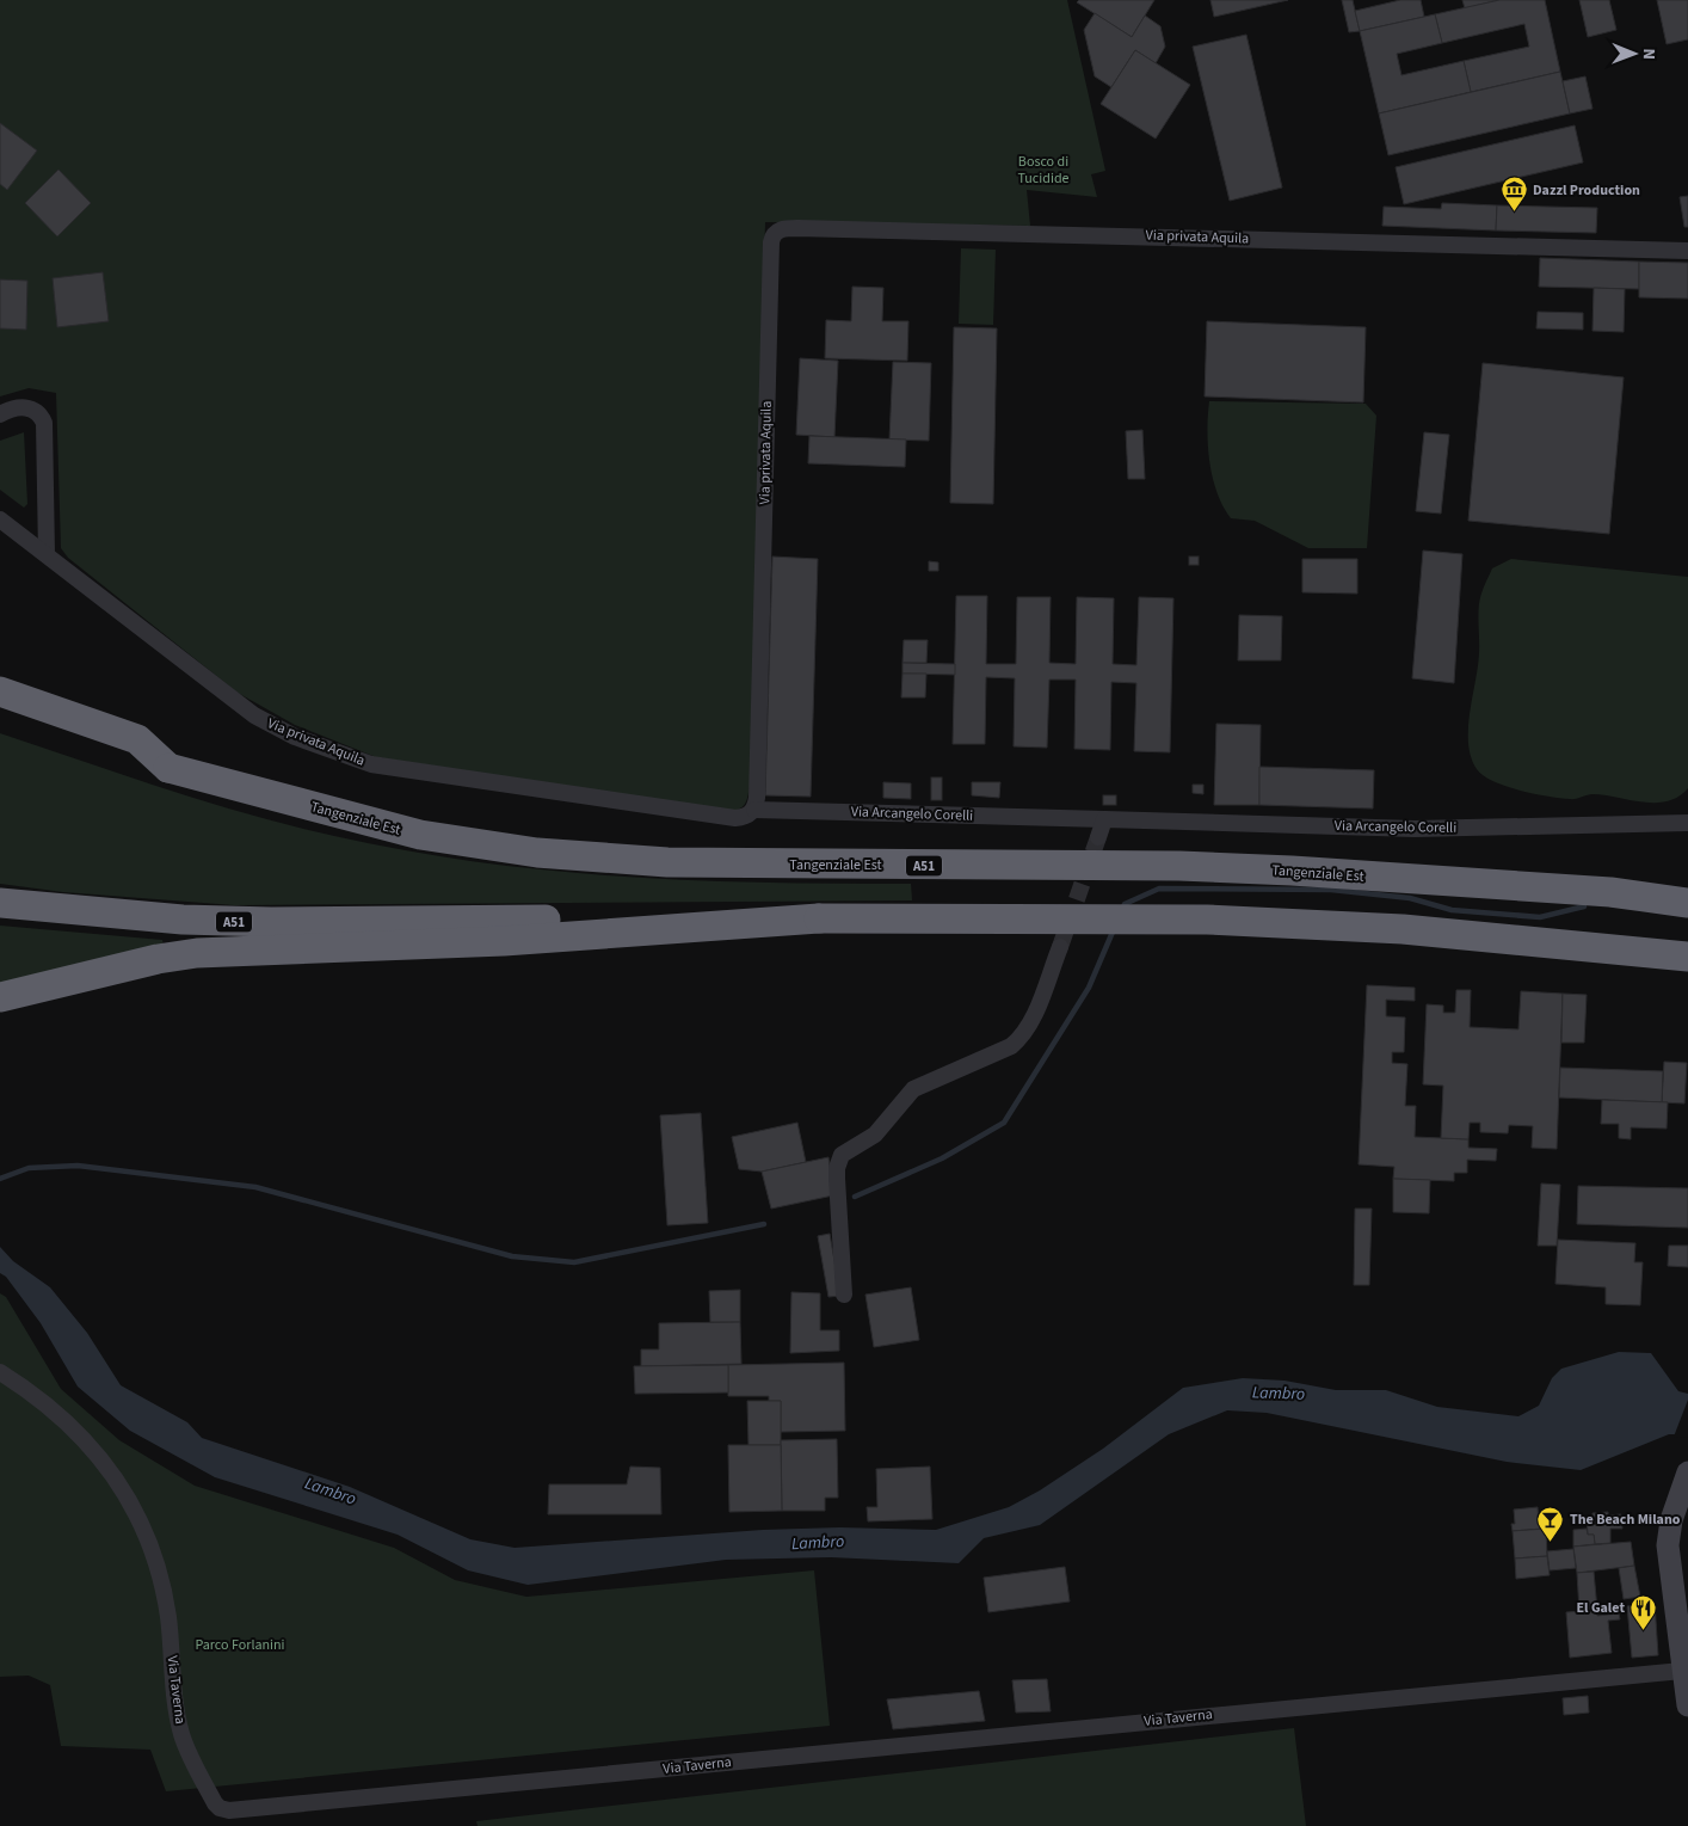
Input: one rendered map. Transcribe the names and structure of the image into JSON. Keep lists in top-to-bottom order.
{
  "streets": {
    "highway": ["Tangenziale Est", "A51"],
    "street": ["Via privata Aquila", "Via Arcangelo Corelli", "Via Taverna"]
  },
  "crossings": [
    ["Via privata Aquila", "Via Arcangelo Corelli"]
  ],
  "water": ["Lambro"],
  "parks": ["Bosco di Tucidide", "Parco Forlanini"],
  "places": {
    "museum": ["Dazzl Production"],
    "bar": ["The Beach Milano"],
    "restaurant": ["El Galet"]
  },
  "north": "right"
}
